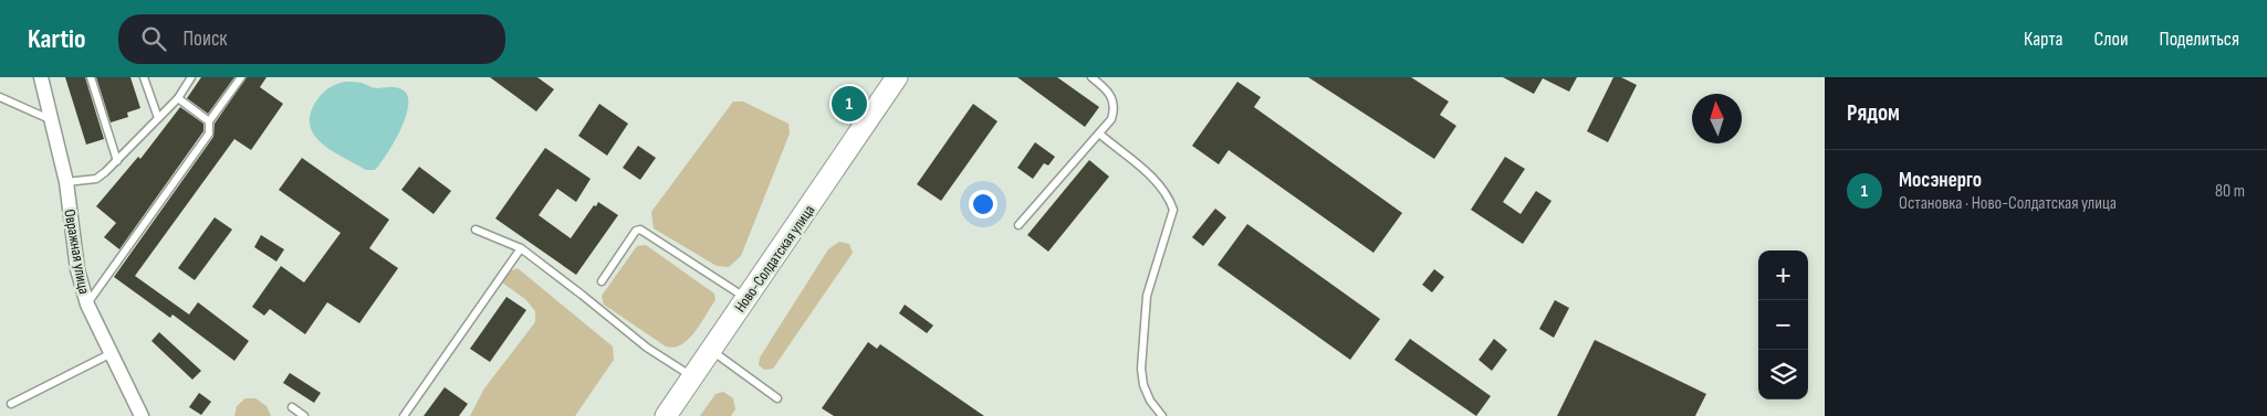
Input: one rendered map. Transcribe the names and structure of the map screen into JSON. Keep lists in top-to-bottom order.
{
  "streets": {
    "main road": ["Ново-Солдатская улица"],
    "street": ["Овражная улица"]
  },
  "north": "top",
  "page": {
    "header": "Kartio",
    "search": "Поиск",
    "nav": ["Карта", "Слои", "Поделиться"],
    "heading": "Рядом",
    "pins": "1",
    "list": [
      {
        "mark": "1",
        "name": "Мосэнерго",
        "note": "Остановка · Ново-Солдатская улица",
        "value": "80 m"
      }
    ],
    "map_buttons": ["+", "−"]
  }
}
